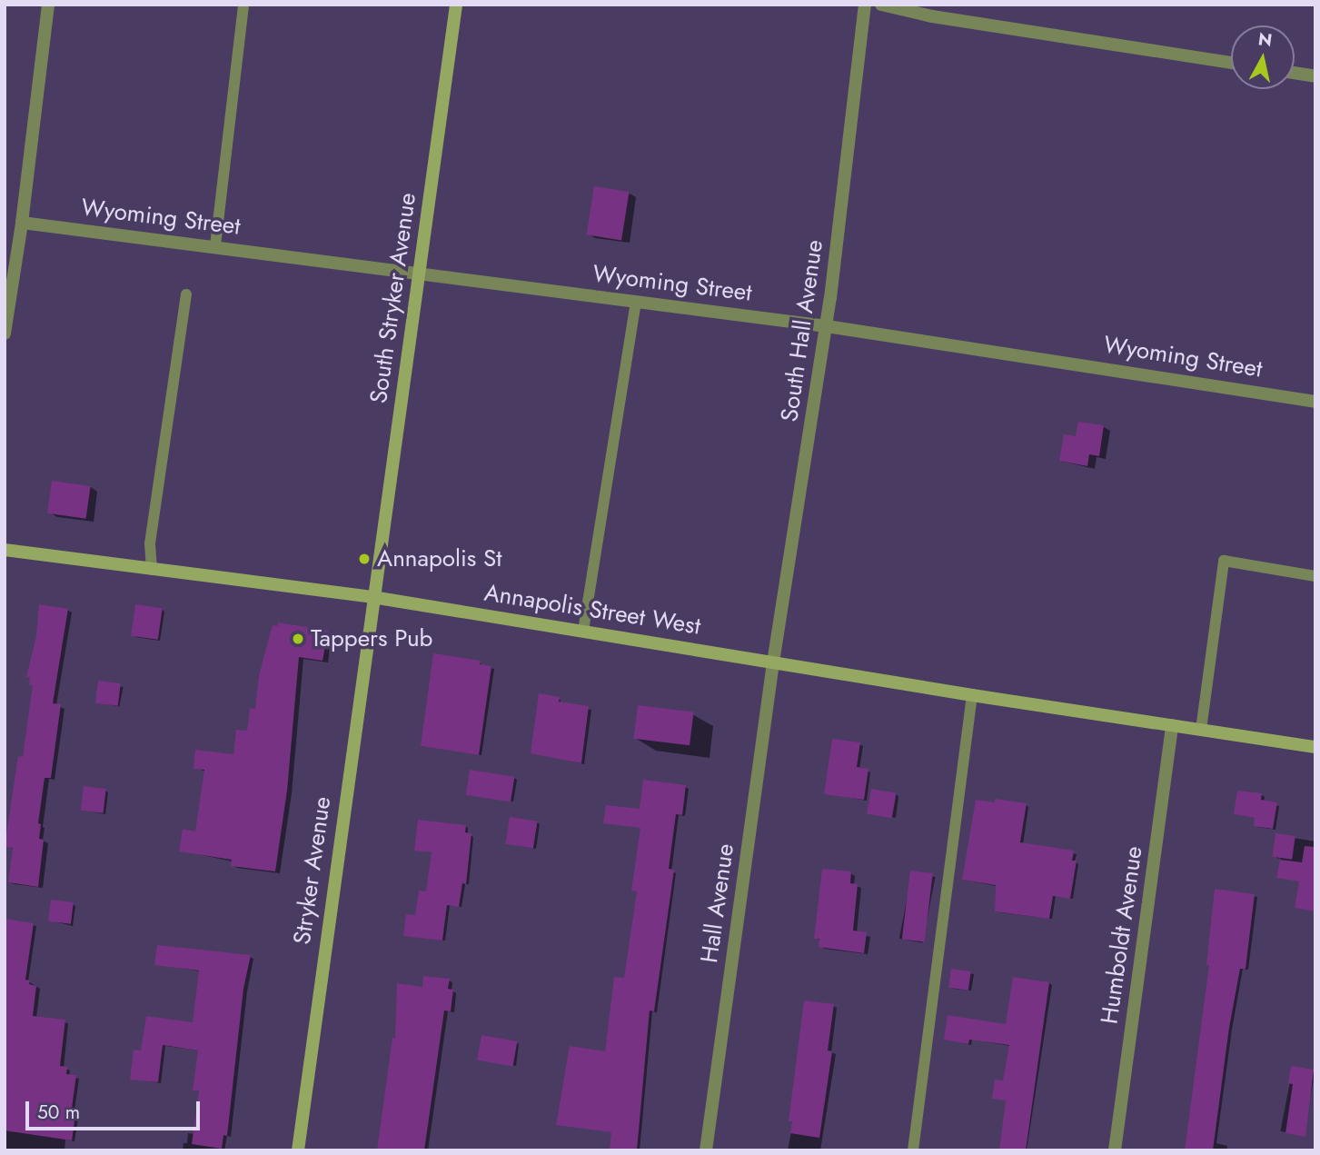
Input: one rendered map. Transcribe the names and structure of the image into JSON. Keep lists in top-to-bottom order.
{
  "streets": {
    "street": [
      "Wyoming Street",
      "South Stryker Avenue",
      "South Hall Avenue",
      "Annapolis Street West",
      "Stryker Avenue",
      "Hall Avenue",
      "Humboldt Avenue"
    ]
  },
  "crossings": [
    ["Wyoming Street", "South Stryker Avenue"],
    ["Wyoming Street", "South Hall Avenue"],
    ["South Stryker Avenue", "Annapolis Street West"],
    ["South Stryker Avenue", "Stryker Avenue"],
    ["South Hall Avenue", "Annapolis Street West"],
    ["South Hall Avenue", "Hall Avenue"],
    ["Annapolis Street West", "Stryker Avenue"],
    ["Annapolis Street West", "Hall Avenue"],
    ["Annapolis Street West", "Humboldt Avenue"]
  ],
  "places": ["Annapolis St", "Tappers Pub"],
  "scale_bar": "50 m",
  "north": "top"
}
